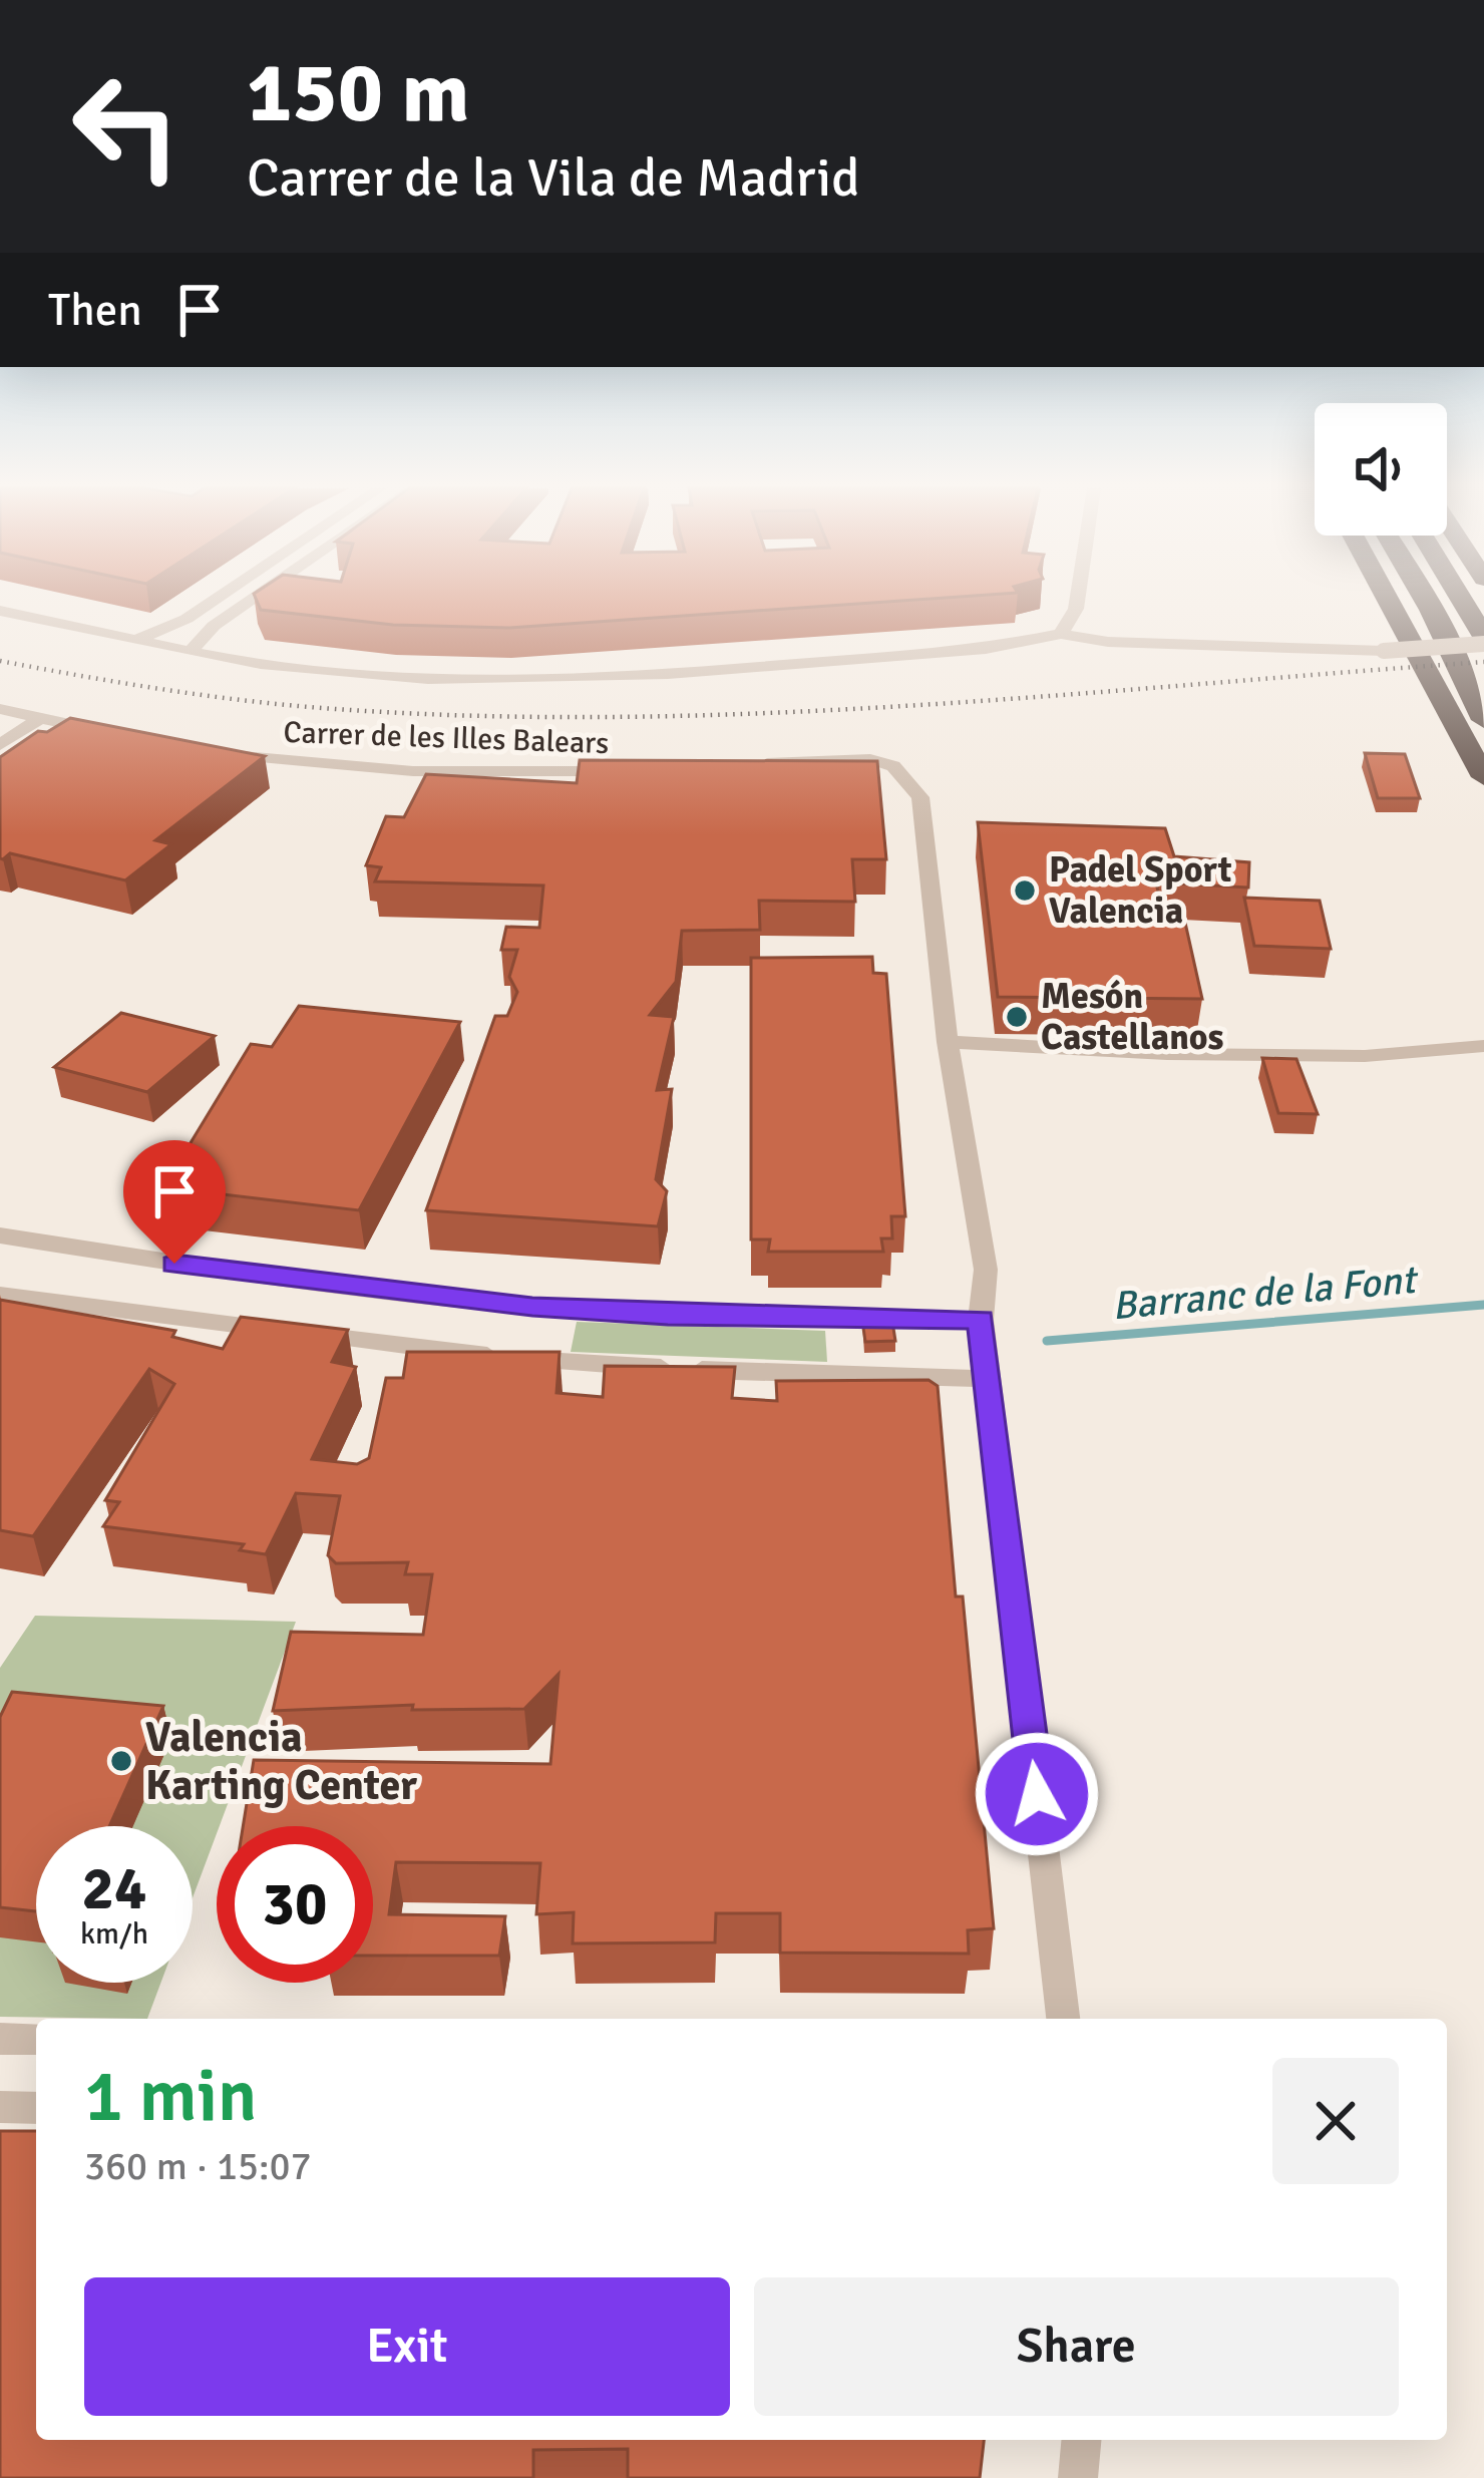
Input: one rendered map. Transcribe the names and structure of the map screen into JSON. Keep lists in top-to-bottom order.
{
  "streets": {
    "street": ["Carrer de les Illes Balears"]
  },
  "water": ["Barranc de la Font"],
  "places": ["Padel Sport Valencia", "Mesón Castellanos", "Valencia Karting Center"],
  "page": {
    "turn": ["150 m", "Carrer de la Vila de Madrid"],
    "then": "Then",
    "speed": "24 km/h",
    "limit": "30",
    "heading": ["1 min", "360 m · 15:07"],
    "buttons": ["Exit", "Share"]
  }
}
